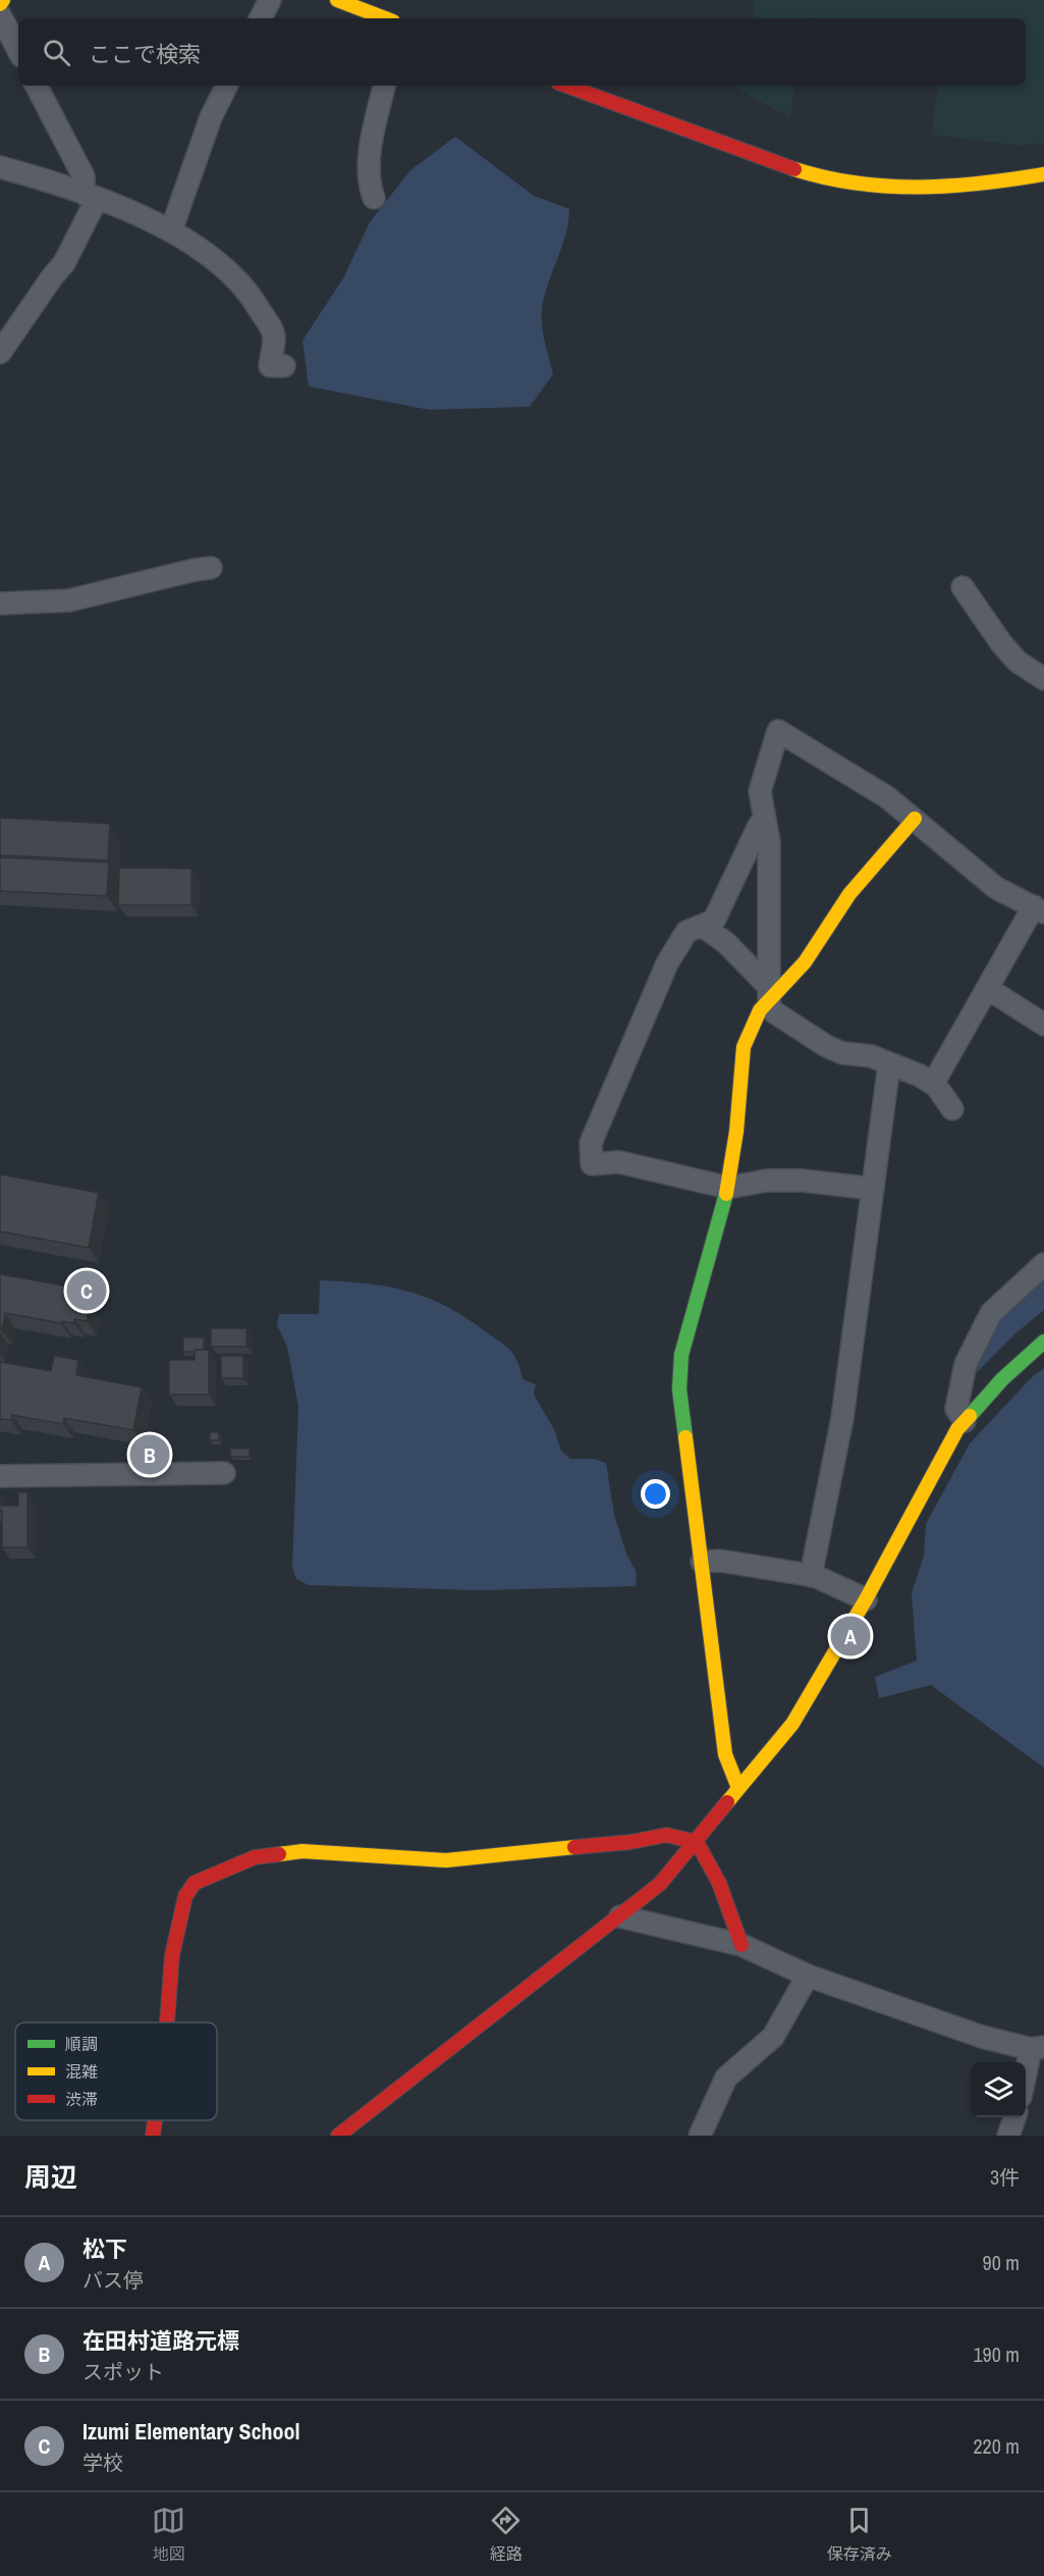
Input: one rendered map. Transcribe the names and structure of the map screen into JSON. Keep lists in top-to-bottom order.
{
  "legend": ["順調", "混雑", "渋滞"],
  "page": {
    "search": "ここで検索",
    "pins": ["C", "B", "A"],
    "heading": ["周辺", "3件"],
    "list": [
      {
        "mark": "A",
        "name": "松下",
        "note": "バス停",
        "value": "90 m"
      },
      {
        "mark": "B",
        "name": "在田村道路元標",
        "note": "スポット",
        "value": "190 m"
      },
      {
        "mark": "C",
        "name": "Izumi Elementary School",
        "note": "学校",
        "value": "220 m"
      }
    ],
    "nav": ["地図", "経路", "保存済み"]
  }
}
